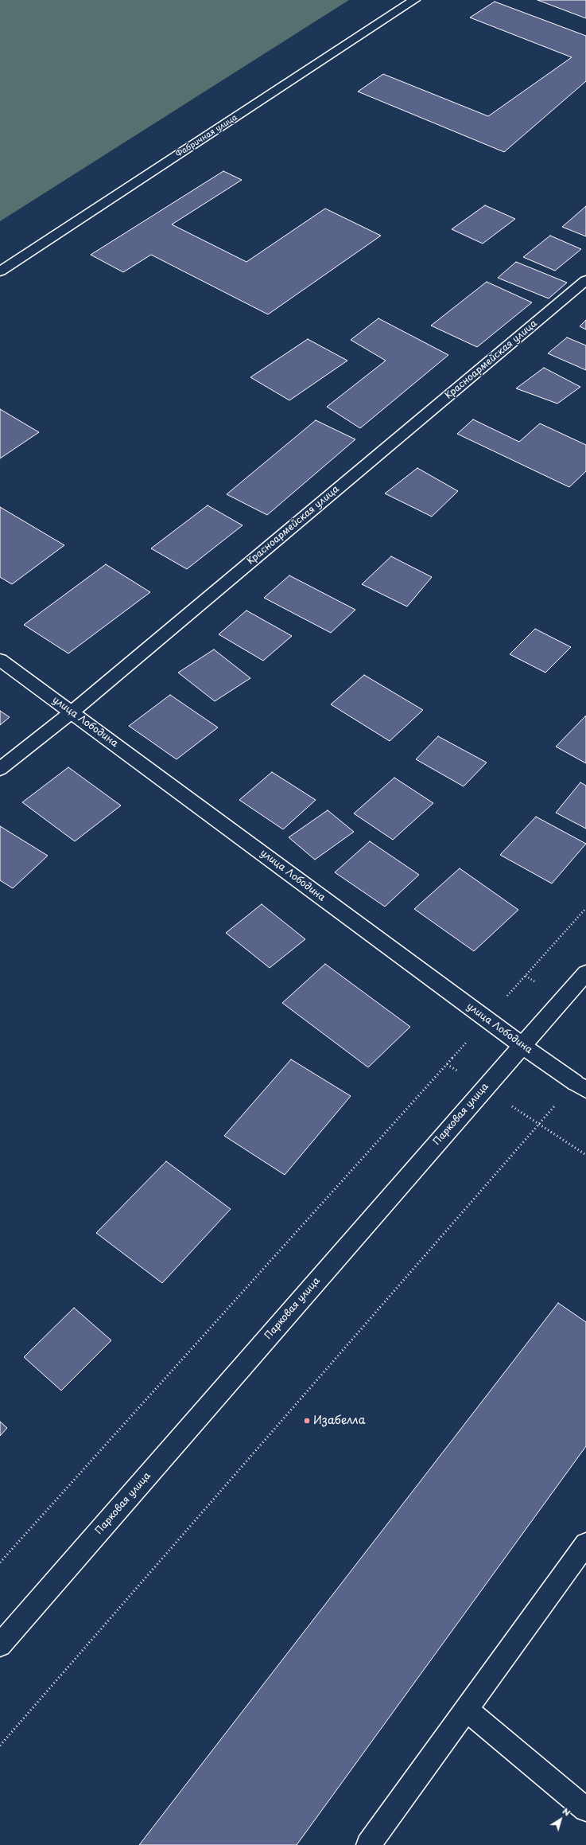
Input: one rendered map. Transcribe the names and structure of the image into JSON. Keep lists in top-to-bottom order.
{
  "streets": {
    "street": [
      "Фабричная улица",
      "Красноармейская улица",
      "улица Лободина",
      "Парковая улица"
    ]
  },
  "crossings": [
    ["Красноармейская улица", "улица Лободина"],
    ["улица Лободина", "Парковая улица"]
  ],
  "places": ["Изабелла"],
  "north": "top right"
}
